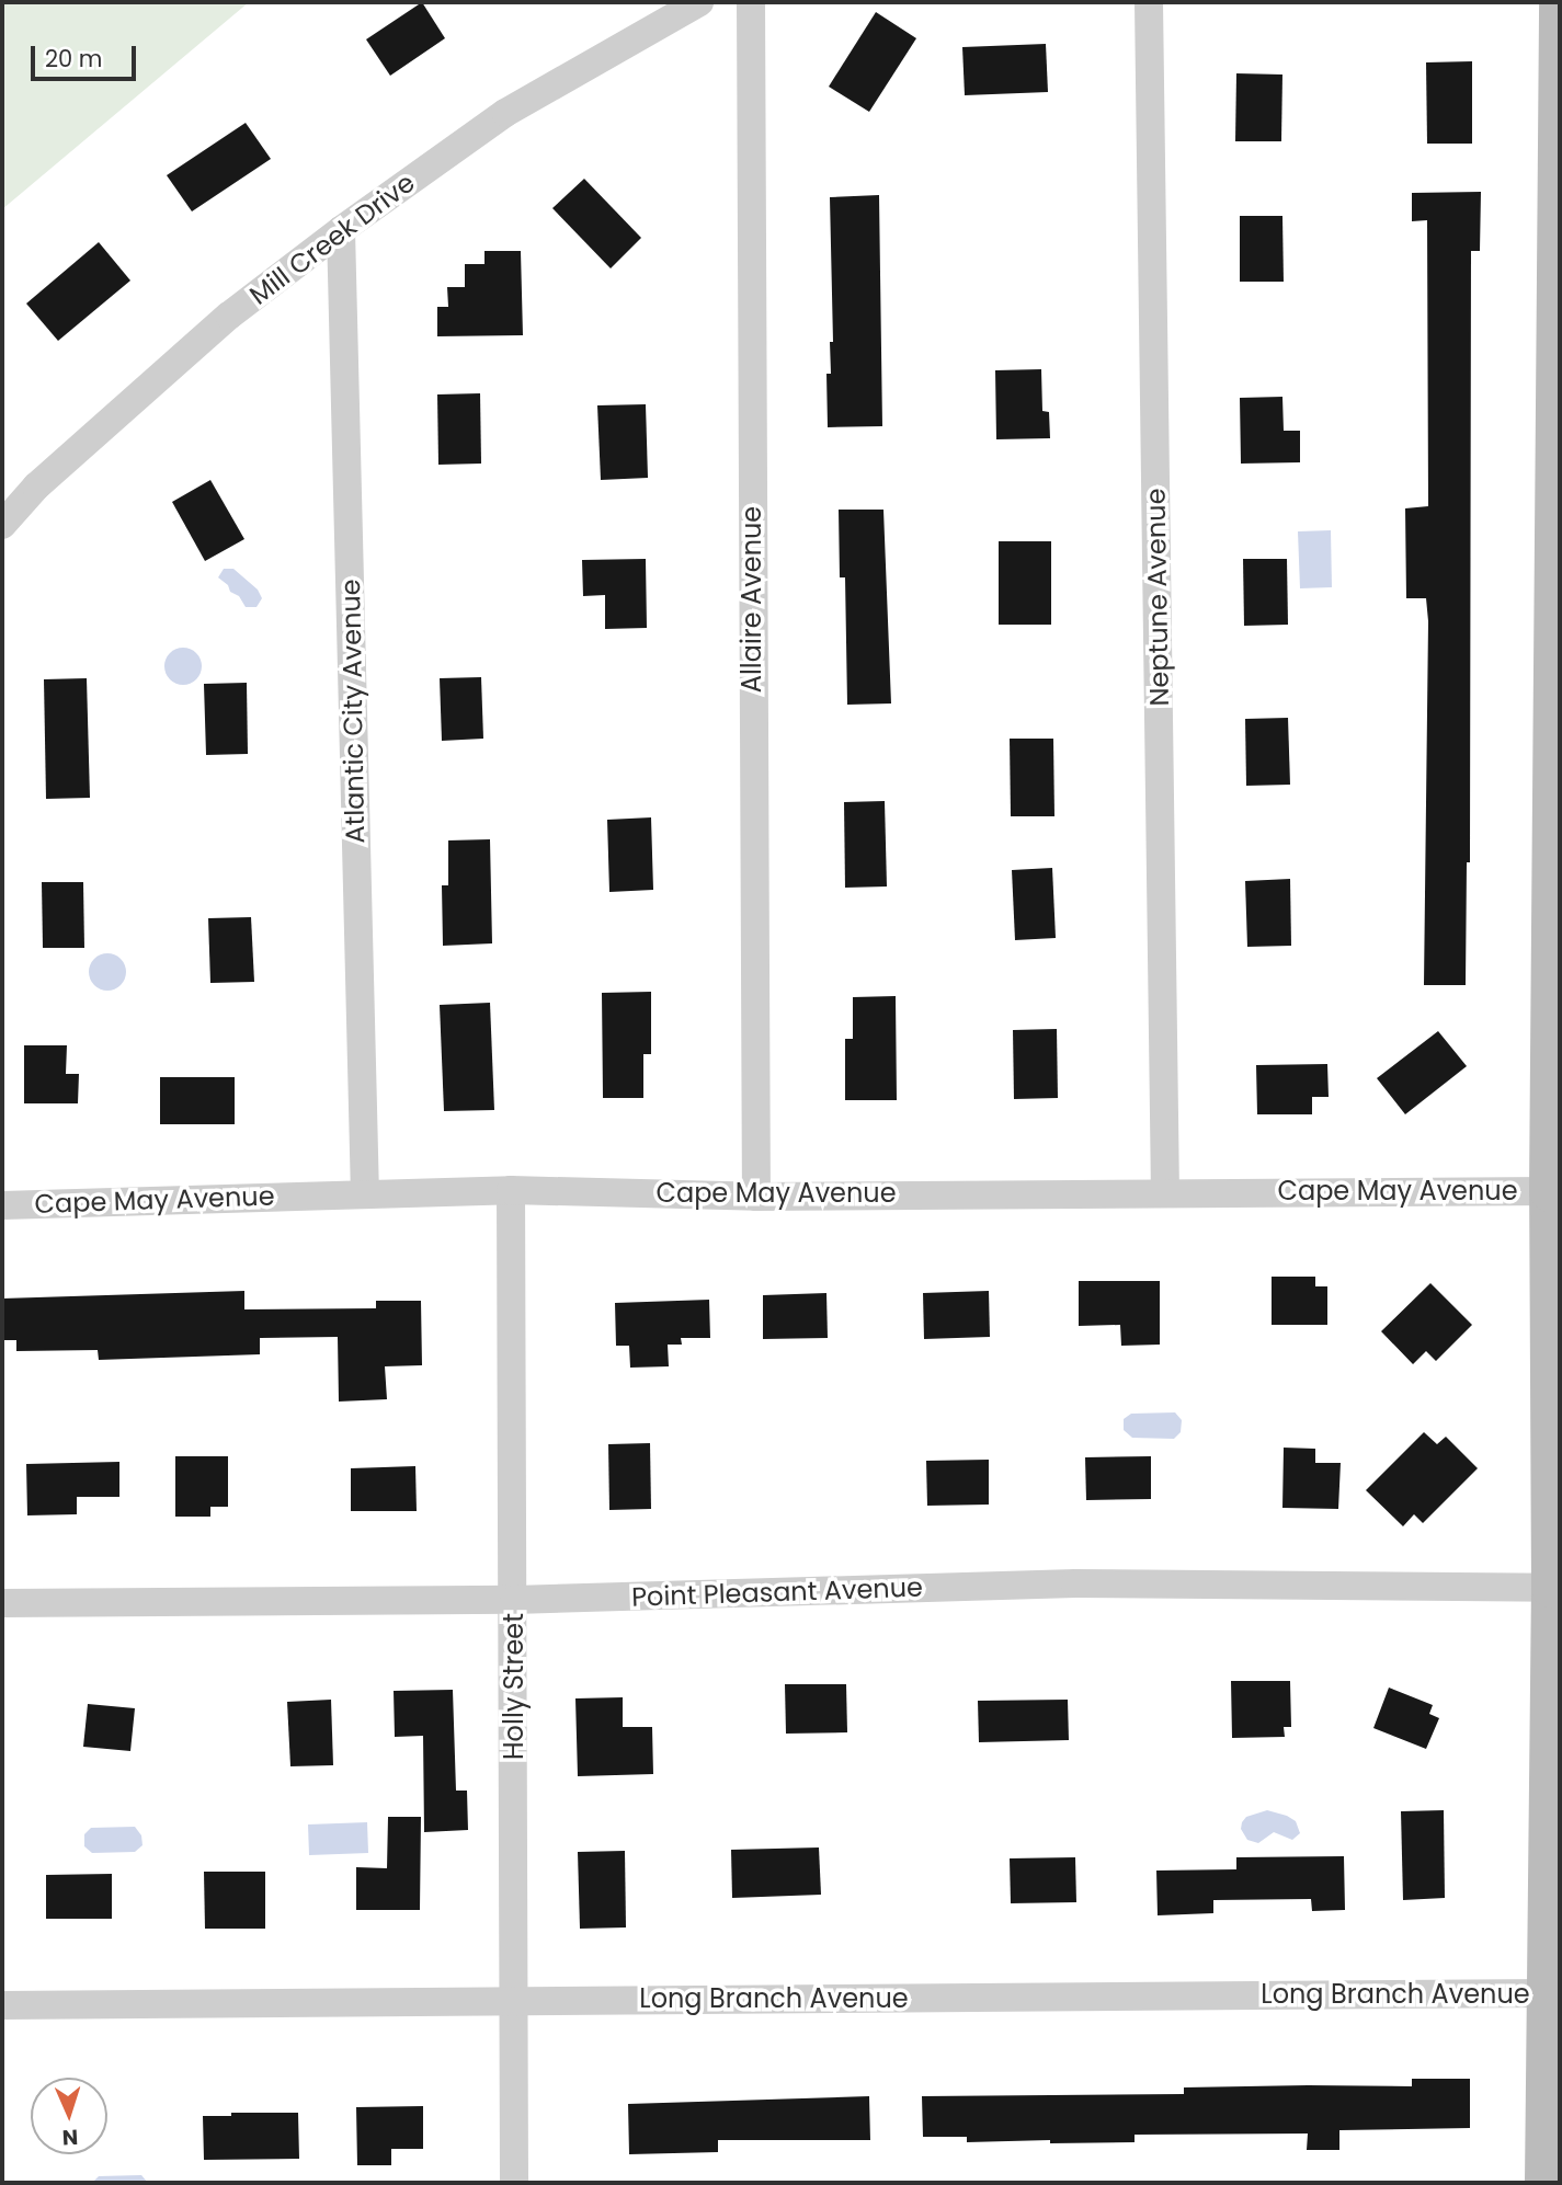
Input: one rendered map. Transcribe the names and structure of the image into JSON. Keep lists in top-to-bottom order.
{
  "streets": {
    "street": [
      "Mill Creek Drive",
      "Neptune Avenue",
      "Allaire Avenue",
      "Atlantic City Avenue",
      "Cape May Avenue",
      "Point Pleasant Avenue",
      "Holly Street",
      "Long Branch Avenue"
    ]
  },
  "crossings": [
    ["Mill Creek Drive", "Atlantic City Avenue"],
    ["Neptune Avenue", "Cape May Avenue"],
    ["Allaire Avenue", "Cape May Avenue"],
    ["Atlantic City Avenue", "Cape May Avenue"],
    ["Cape May Avenue", "Holly Street"],
    ["Point Pleasant Avenue", "Holly Street"],
    ["Holly Street", "Long Branch Avenue"]
  ],
  "scale_bar": "20 m",
  "north": "bottom"
}
